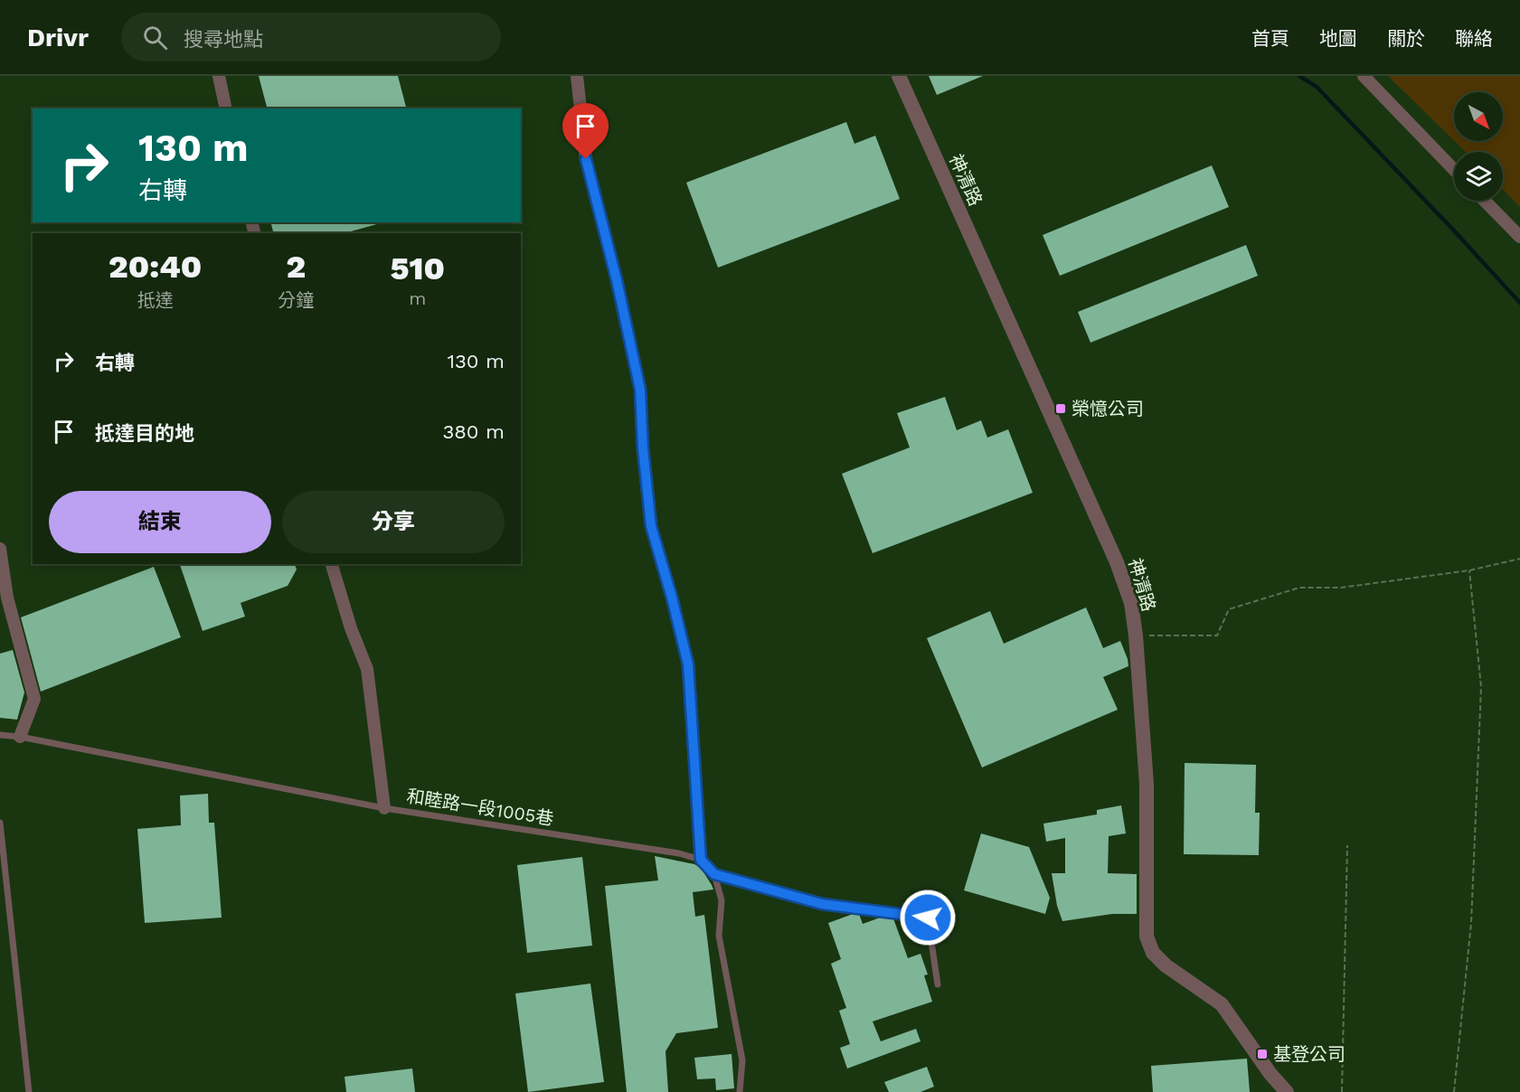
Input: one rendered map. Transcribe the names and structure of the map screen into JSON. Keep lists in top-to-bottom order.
{
  "streets": {
    "street": ["神清路"],
    "lane": ["和睦路一段1005巷"]
  },
  "places": {
    "transit": ["榮憶公司", "基登公司"]
  },
  "north": "bottom right",
  "page": {
    "header": "Drivr",
    "search": "搜尋地點",
    "nav": [
      "首頁",
      "地圖",
      "關於",
      "聯絡"
    ],
    "turn": ["130 m", "右轉"],
    "eta": [
      "20:40",
      "抵達",
      "2",
      "分鐘",
      "510",
      "m"
    ],
    "list": [
      {
        "name": "右轉",
        "value": "130 m"
      },
      {
        "name": "抵達目的地",
        "value": "380 m"
      }
    ],
    "buttons": ["結束", "分享"]
  }
}
